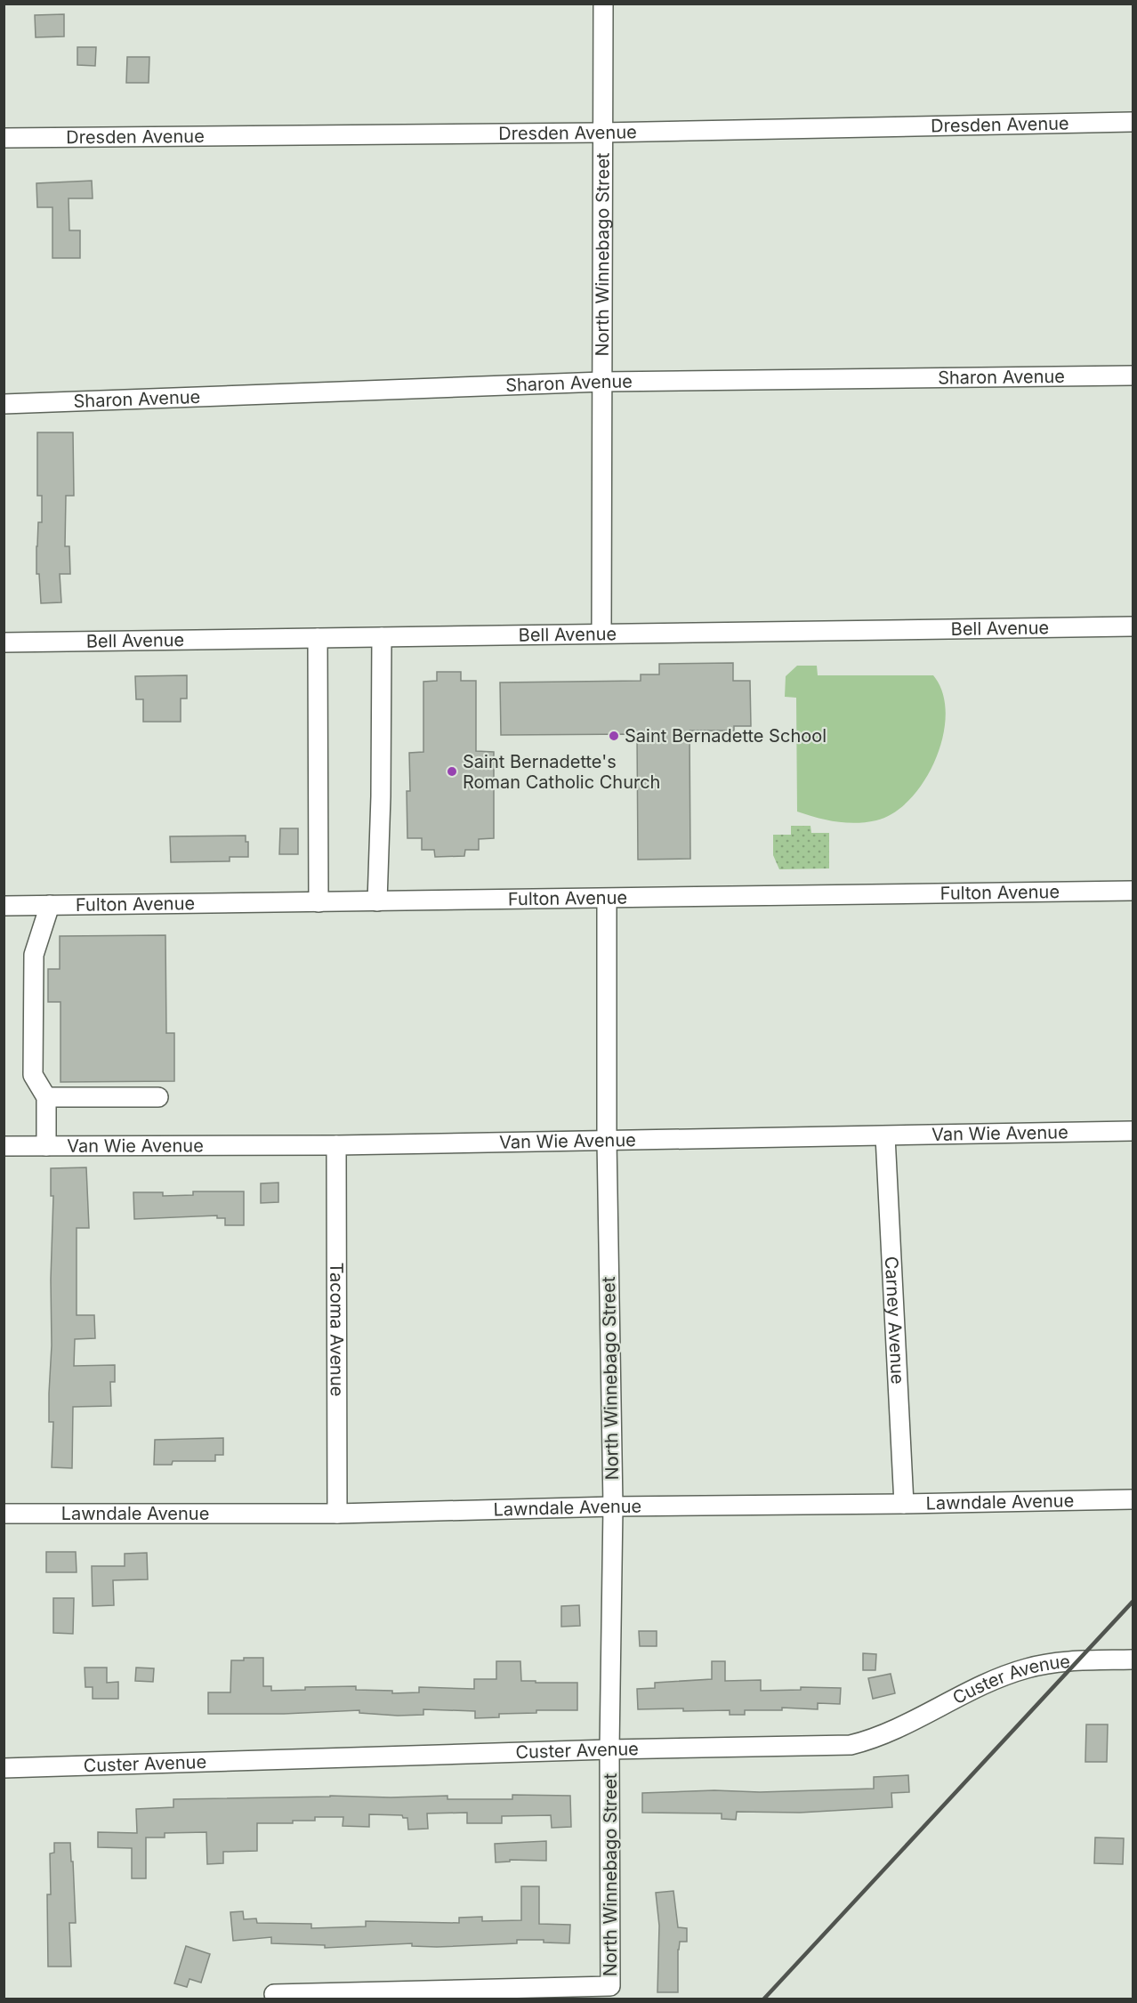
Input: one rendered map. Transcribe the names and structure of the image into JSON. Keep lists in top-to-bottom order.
{
  "streets": {
    "street": [
      "Dresden Avenue",
      "North Winnebago Street",
      "Sharon Avenue",
      "Bell Avenue",
      "Fulton Avenue",
      "Van Wie Avenue",
      "Carney Avenue",
      "Tacoma Avenue",
      "Lawndale Avenue",
      "Custer Avenue"
    ]
  },
  "crossings": [
    ["Dresden Avenue", "North Winnebago Street"],
    ["North Winnebago Street", "Sharon Avenue"],
    ["North Winnebago Street", "Bell Avenue"],
    ["North Winnebago Street", "Fulton Avenue"],
    ["North Winnebago Street", "Van Wie Avenue"],
    ["North Winnebago Street", "Lawndale Avenue"],
    ["North Winnebago Street", "Custer Avenue"],
    ["Van Wie Avenue", "Carney Avenue"],
    ["Van Wie Avenue", "Tacoma Avenue"],
    ["Carney Avenue", "Lawndale Avenue"],
    ["Tacoma Avenue", "Lawndale Avenue"]
  ],
  "places": ["Saint Bernadette School", "Saint Bernadette's Roman Catholic Church"]
}
